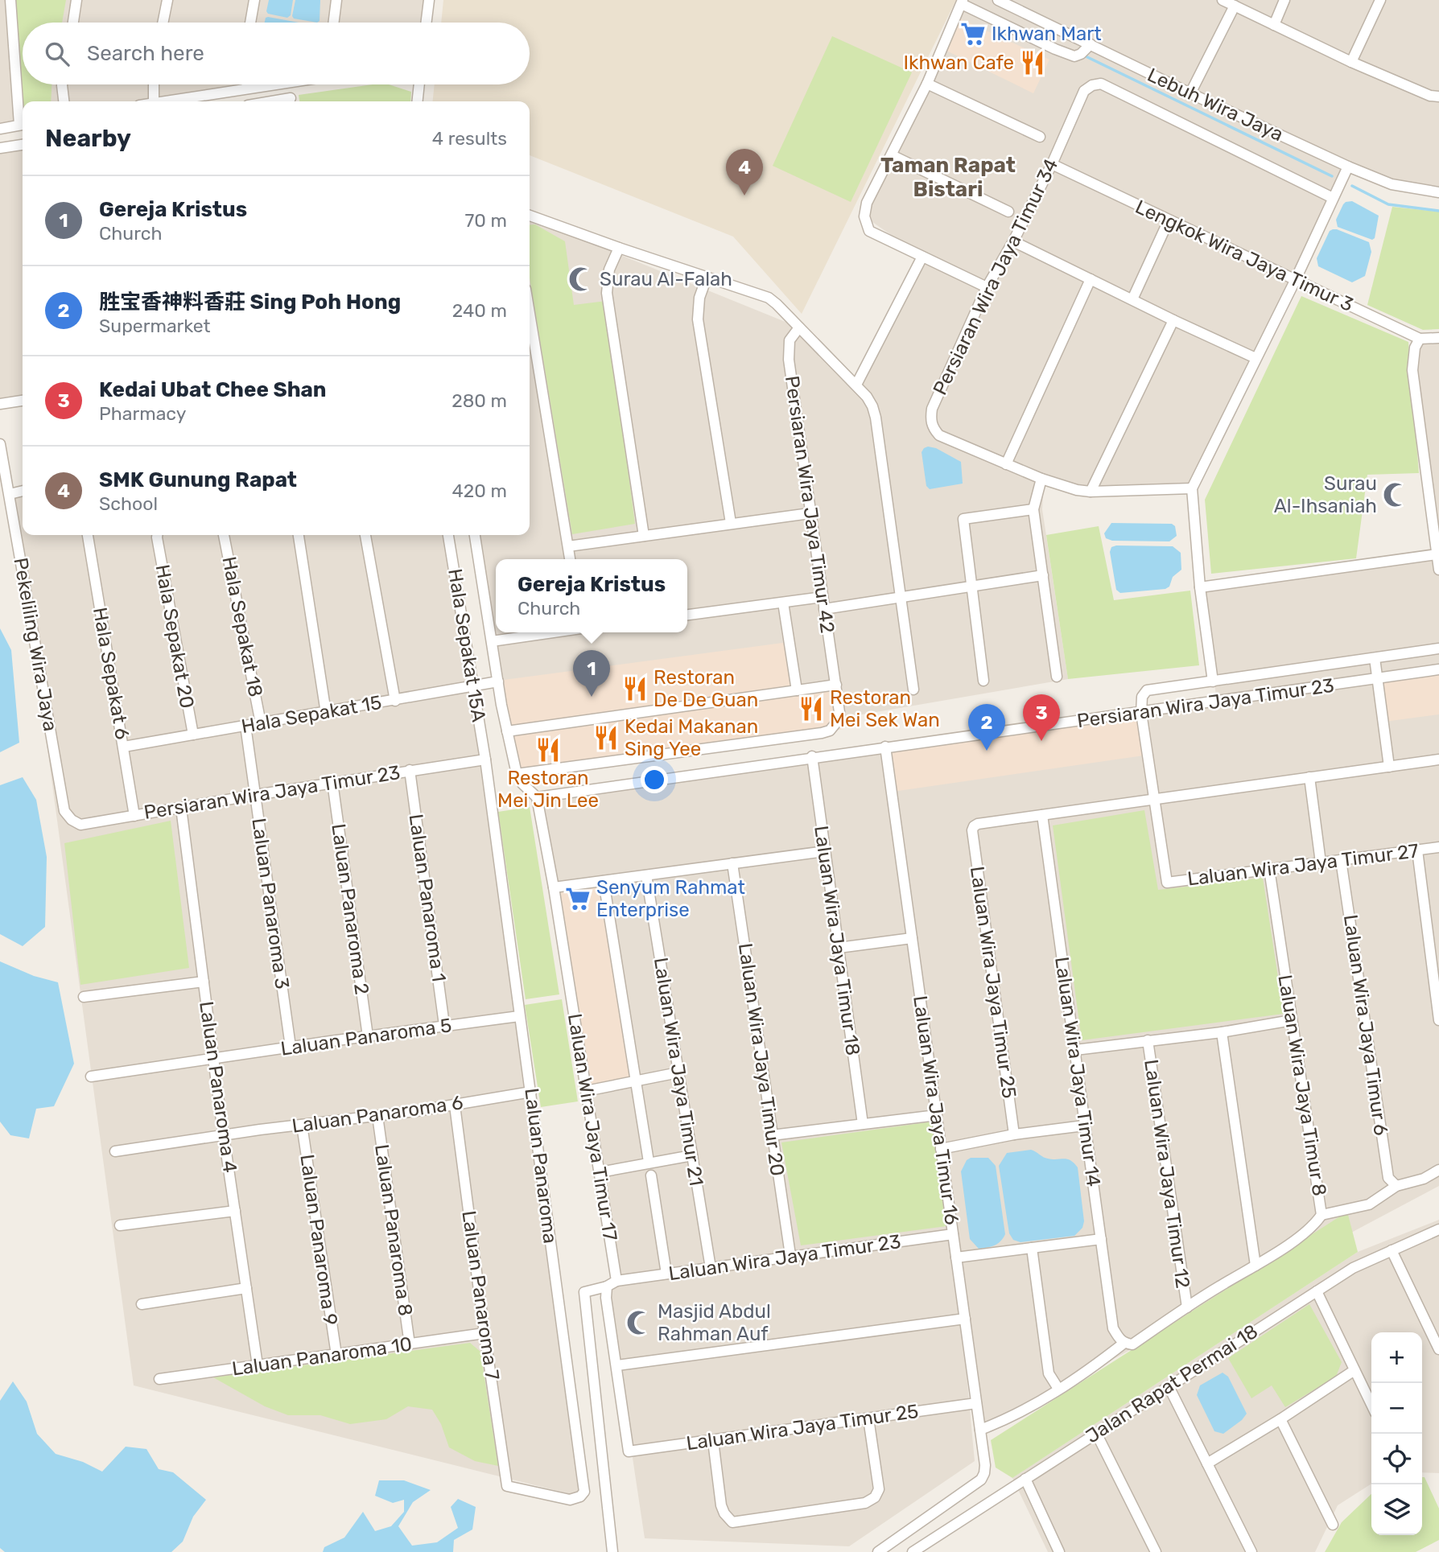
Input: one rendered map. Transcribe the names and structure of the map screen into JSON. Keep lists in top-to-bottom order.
{
  "streets": {
    "street": [
      "Lebuh Wira Jaya",
      "Lengkok Wira Jaya Timur 3",
      "Persiaran Wira Jaya Timur 34",
      "Persiaran Wira Jaya Timur 42",
      "Hala Sepakat 18",
      "Hala Sepakat 20",
      "Pekeliling Wira Jaya",
      "Hala Sepakat 15A",
      "Hala Sepakat 6",
      "Persiaran Wira Jaya Timur 23",
      "Hala Sepakat 15",
      "Laluan Wira Jaya Timur 27",
      "Laluan Panaroma 1",
      "Laluan Panaroma 3",
      "Laluan Panaroma 2",
      "Laluan Wira Jaya Timur 18",
      "Laluan Wira Jaya Timur 25",
      "Laluan Wira Jaya Timur 6",
      "Laluan Panaroma 5",
      "Laluan Wira Jaya Timur 20",
      "Laluan Wira Jaya Timur 21",
      "Laluan Wira Jaya Timur 14",
      "Laluan Wira Jaya Timur 8",
      "Laluan Panaroma 4",
      "Laluan Wira Jaya Timur 16",
      "Laluan Panaroma 6",
      "Laluan Wira Jaya Timur 17",
      "Laluan Panaroma",
      "Laluan Wira Jaya Timur 12",
      "Laluan Panaroma 8",
      "Laluan Panaroma 9",
      "Laluan Wira Jaya Timur 23",
      "Laluan Panaroma 7",
      "Laluan Panaroma 10",
      "Jalan Rapat Permai 18"
    ]
  },
  "crossings": [
    ["Lengkok Wira Jaya Timur 3", "Persiaran Wira Jaya Timur 34"],
    ["Hala Sepakat 18", "Hala Sepakat 15"],
    ["Hala Sepakat 20", "Hala Sepakat 15"],
    ["Pekeliling Wira Jaya", "Persiaran Wira Jaya Timur 23"],
    ["Hala Sepakat 15A", "Persiaran Wira Jaya Timur 23"],
    ["Hala Sepakat 15A", "Hala Sepakat 15"],
    ["Hala Sepakat 15A", "Laluan Panaroma"],
    ["Hala Sepakat 6", "Persiaran Wira Jaya Timur 23"],
    ["Hala Sepakat 6", "Hala Sepakat 15"],
    ["Persiaran Wira Jaya Timur 23", "Laluan Panaroma 1"],
    ["Persiaran Wira Jaya Timur 23", "Laluan Panaroma 3"],
    ["Persiaran Wira Jaya Timur 23", "Laluan Panaroma 2"],
    ["Persiaran Wira Jaya Timur 23", "Laluan Wira Jaya Timur 18"],
    ["Persiaran Wira Jaya Timur 23", "Laluan Panaroma 4"],
    ["Persiaran Wira Jaya Timur 23", "Laluan Wira Jaya Timur 16"],
    ["Persiaran Wira Jaya Timur 23", "Laluan Wira Jaya Timur 17"],
    ["Persiaran Wira Jaya Timur 23", "Laluan Panaroma"],
    ["Hala Sepakat 15", "Laluan Panaroma 3"],
    ["Laluan Wira Jaya Timur 27", "Laluan Wira Jaya Timur 6"],
    ["Laluan Wira Jaya Timur 27", "Laluan Wira Jaya Timur 8"],
    ["Laluan Panaroma 1", "Laluan Panaroma 5"],
    ["Laluan Panaroma 3", "Laluan Panaroma 5"],
    ["Laluan Panaroma 2", "Laluan Panaroma 5"],
    ["Laluan Wira Jaya Timur 25", "Laluan Wira Jaya Timur 14"],
    ["Laluan Wira Jaya Timur 25", "Laluan Wira Jaya Timur 16"],
    ["Laluan Panaroma 5", "Laluan Panaroma 4"],
    ["Laluan Panaroma 5", "Laluan Panaroma"],
    ["Laluan Wira Jaya Timur 20", "Laluan Wira Jaya Timur 23"],
    ["Laluan Wira Jaya Timur 21", "Laluan Wira Jaya Timur 23"],
    ["Laluan Wira Jaya Timur 14", "Laluan Wira Jaya Timur 8"],
    ["Laluan Wira Jaya Timur 8", "Laluan Wira Jaya Timur 16"],
    ["Laluan Wira Jaya Timur 8", "Laluan Wira Jaya Timur 12"],
    ["Laluan Panaroma 4", "Laluan Panaroma 6"],
    ["Laluan Panaroma 4", "Laluan Panaroma 10"],
    ["Laluan Wira Jaya Timur 16", "Laluan Wira Jaya Timur 23"],
    ["Laluan Panaroma 6", "Laluan Panaroma"],
    ["Laluan Panaroma 6", "Laluan Panaroma 8"],
    ["Laluan Panaroma 6", "Laluan Panaroma 9"],
    ["Laluan Panaroma 6", "Laluan Panaroma 7"],
    ["Laluan Wira Jaya Timur 17", "Laluan Wira Jaya Timur 23"],
    ["Laluan Panaroma", "Laluan Panaroma 7"],
    ["Laluan Panaroma 8", "Laluan Panaroma 10"],
    ["Laluan Panaroma 9", "Laluan Panaroma 10"],
    ["Laluan Panaroma 7", "Laluan Panaroma 10"]
  ],
  "districts": ["Taman Rapat Bistari"],
  "places": {
    "supermarket": ["Ikhwan Mart", "Senyum Rahmat Enterprise"],
    "restaurant": [
      "Ikhwan Cafe",
      "Restoran De De Guan",
      "Restoran Mei Sek Wan",
      "Kedai Makanan Sing Yee",
      "Restoran Mei Jin Lee"
    ],
    "mosque": ["Surau Al-Falah", "Surau Al-Ihsaniah", "Masjid Abdul Rahman Auf"]
  },
  "page": {
    "search": "Search here",
    "heading": ["Nearby", "4 results"],
    "pins": [
      "4",
      "1",
      "3",
      "2"
    ],
    "list": [
      {
        "mark": "1",
        "name": "Gereja Kristus",
        "note": "Church",
        "value": "70 m"
      },
      {
        "mark": "2",
        "name": "胜宝香神料香莊 Sing Poh Hong",
        "note": "Supermarket",
        "value": "240 m"
      },
      {
        "mark": "3",
        "name": "Kedai Ubat Chee Shan",
        "note": "Pharmacy",
        "value": "280 m"
      },
      {
        "mark": "4",
        "name": "SMK Gunung Rapat",
        "note": "School",
        "value": "420 m"
      }
    ],
    "popup": ["Gereja Kristus", "Church"],
    "map_buttons": ["+", "−"]
  }
}
